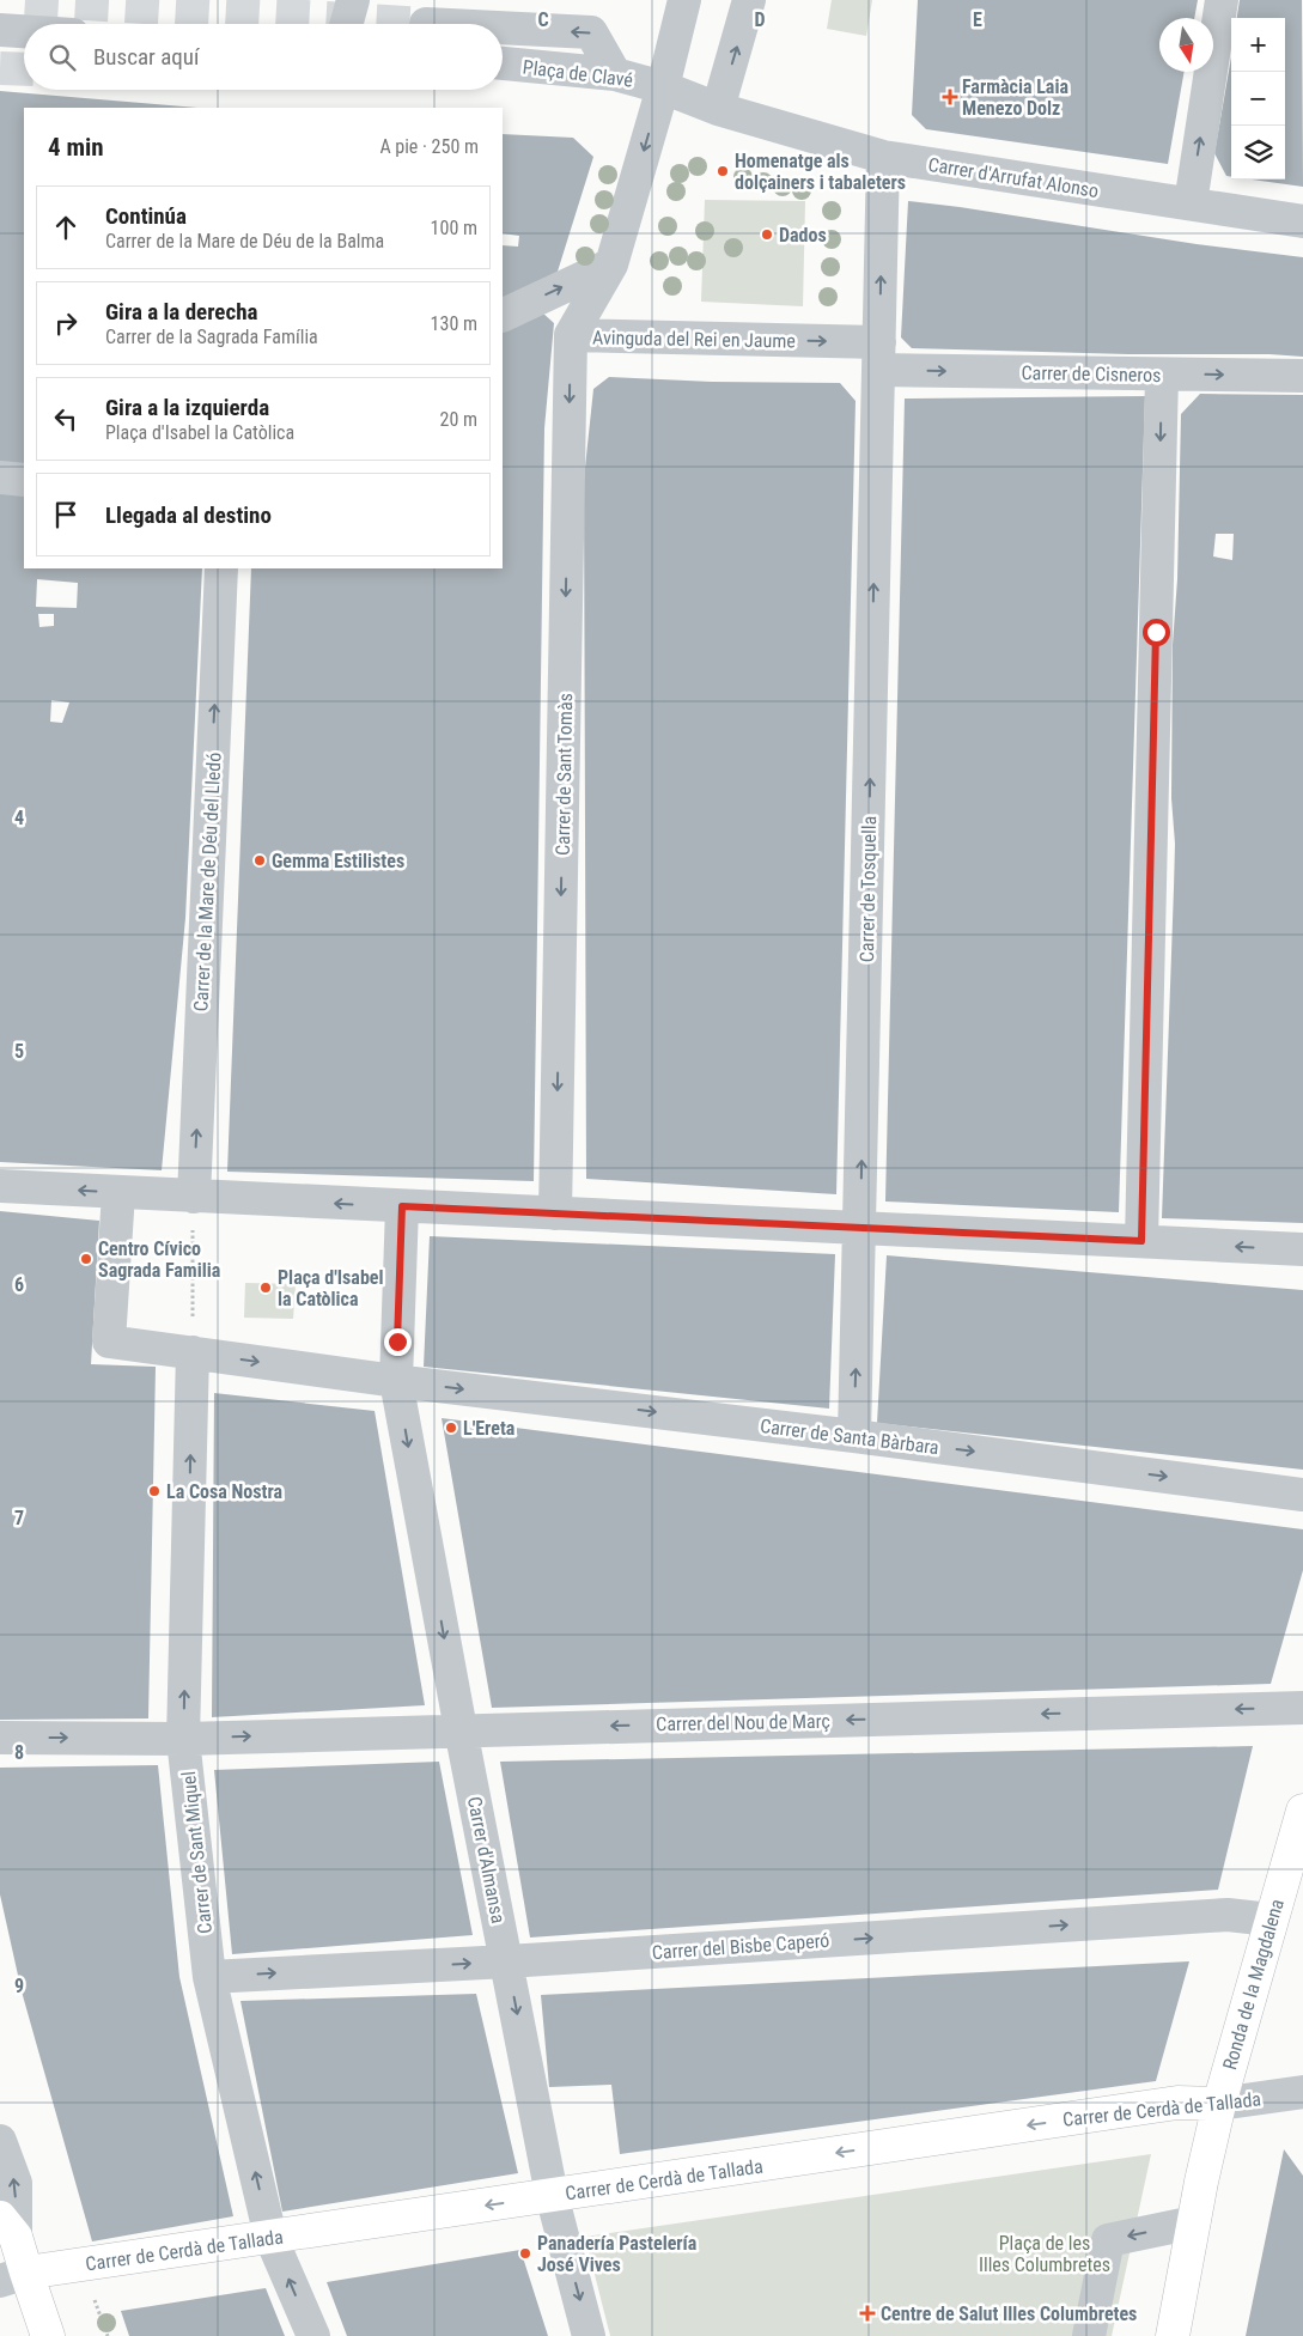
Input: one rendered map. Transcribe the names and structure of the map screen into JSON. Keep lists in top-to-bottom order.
{
  "streets": {
    "main road": ["Ronda de la Magdalena", "Carrer de Cerdà de Tallada"],
    "street": [
      "Plaça de Clavé",
      "Carrer d'Arrufat Alonso",
      "Avinguda del Rei en Jaume",
      "Carrer de Cisneros",
      "Carrer de Sant Tomàs",
      "Carrer de la Mare de Déu del Lledó",
      "Carrer de Tosquella",
      "Carrer de Santa Bàrbara",
      "Carrer del Nou de Març",
      "Carrer de Sant Miquel",
      "Carrer d'Almansa",
      "Carrer del Bisbe Caperó"
    ]
  },
  "crossings": [
    ["Plaça de Clavé", "Carrer d'Arrufat Alonso"],
    ["Plaça de Clavé", "Avinguda del Rei en Jaume"],
    ["Carrer d'Arrufat Alonso", "Avinguda del Rei en Jaume"],
    ["Avinguda del Rei en Jaume", "Carrer de Cisneros"],
    ["Avinguda del Rei en Jaume", "Carrer de Sant Tomàs"],
    ["Avinguda del Rei en Jaume", "Carrer de Tosquella"],
    ["Carrer de Cisneros", "Carrer de Tosquella"],
    ["Carrer de Tosquella", "Carrer de Santa Bàrbara"],
    ["Carrer de Santa Bàrbara", "Carrer d'Almansa"],
    ["Carrer del Nou de Març", "Carrer de Sant Miquel"],
    ["Carrer del Nou de Març", "Carrer d'Almansa"],
    ["Carrer de Sant Miquel", "Carrer del Bisbe Caperó"],
    ["Carrer de Sant Miquel", "Carrer de Cerdà de Tallada"],
    ["Carrer d'Almansa", "Carrer del Bisbe Caperó"],
    ["Carrer d'Almansa", "Carrer de Cerdà de Tallada"],
    ["Carrer del Bisbe Caperó", "Ronda de la Magdalena"],
    ["Ronda de la Magdalena", "Carrer de Cerdà de Tallada"]
  ],
  "one_way": [
    "Carrer de Cisneros",
    "Carrer de Sant Tomàs",
    "Carrer de la Mare de Déu del Lledó",
    "Carrer de Sant Miquel",
    "Carrer d'Almansa",
    "Carrer del Bisbe Caperó",
    "Carrer de Cerdà de Tallada"
  ],
  "parks": ["Plaça de les Illes Columbretes"],
  "places": {
    "health": ["Farmàcia Laia Menezo Dolz", "Centre de Salut Illes Columbretes"],
    "other": [
      "Homenatge als dolçainers i tabaleters",
      "Dados",
      "Gemma Estilistes",
      "Centro Cívico Sagrada Familia",
      "Plaça d'Isabel la Catòlica",
      "L'Ereta",
      "La Cosa Nostra",
      "Panadería Pastelería José Vives"
    ]
  },
  "north": "bottom",
  "page": {
    "map_buttons": ["+", "−"],
    "search": "Buscar aquí",
    "heading": ["4 min", "A pie · 250 m"],
    "list": [
      ["Continúa", "Carrer de la Mare de Déu de la Balma", "100 m"],
      ["Gira a la derecha", "Carrer de la Sagrada Família", "130 m"],
      ["Gira a la izquierda", "Plaça d'Isabel la Catòlica", "20 m"],
      "Llegada al destino"
    ]
  },
  "grid": {
    "columns": ["C", "D", "E"],
    "rows": [
      "4",
      "5",
      "6",
      "7",
      "8",
      "9"
    ]
  }
}
